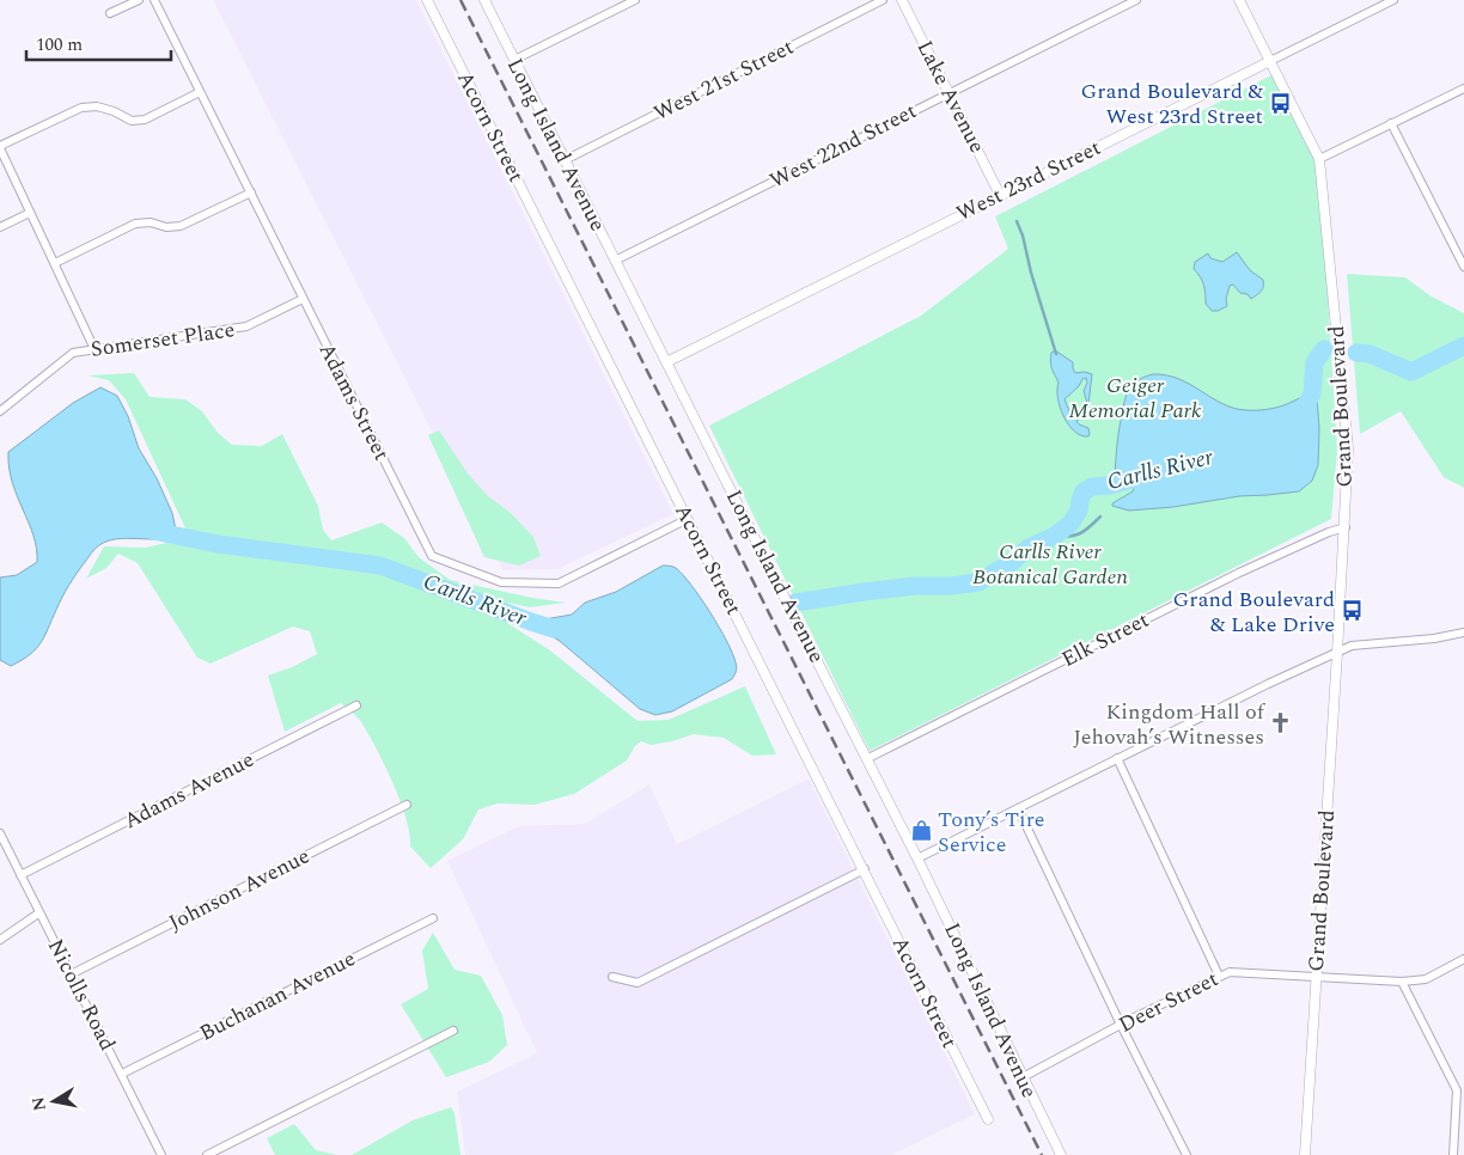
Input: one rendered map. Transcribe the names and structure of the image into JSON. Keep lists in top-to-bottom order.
{
  "streets": {
    "street": [
      "West 21st Street",
      "Lake Avenue",
      "Acorn Street",
      "Long Island Avenue",
      "West 22nd Street",
      "West 23rd Street",
      "Somerset Place",
      "Adams Street",
      "Grand Boulevard",
      "Elk Street",
      "Adams Avenue",
      "Johnson Avenue",
      "Nicolls Road",
      "Buchanan Avenue",
      "Deer Street"
    ]
  },
  "crossings": [
    ["West 21st Street", "Long Island Avenue"],
    ["Lake Avenue", "West 22nd Street"],
    ["Lake Avenue", "West 23rd Street"],
    ["Acorn Street", "Adams Street"],
    ["Long Island Avenue", "West 22nd Street"],
    ["Long Island Avenue", "West 23rd Street"],
    ["Long Island Avenue", "Elk Street"],
    ["Long Island Avenue", "Deer Street"],
    ["West 23rd Street", "Grand Boulevard"],
    ["Somerset Place", "Adams Street"],
    ["Grand Boulevard", "Elk Street"],
    ["Grand Boulevard", "Deer Street"],
    ["Adams Avenue", "Nicolls Road"],
    ["Johnson Avenue", "Nicolls Road"],
    ["Nicolls Road", "Buchanan Avenue"]
  ],
  "water": ["Carlls River"],
  "parks": ["Geiger Memorial Park", "Carlls River Botanical Garden"],
  "places": {
    "bus stop": ["Grand Boulevard & West 23rd Street", "Grand Boulevard & Lake Drive"],
    "church": ["Kingdom Hall of Jehovah’s Witnesses"],
    "shop": ["Tony’s Tire Service"]
  },
  "scale_bar": "100 m",
  "north": "left"
}
